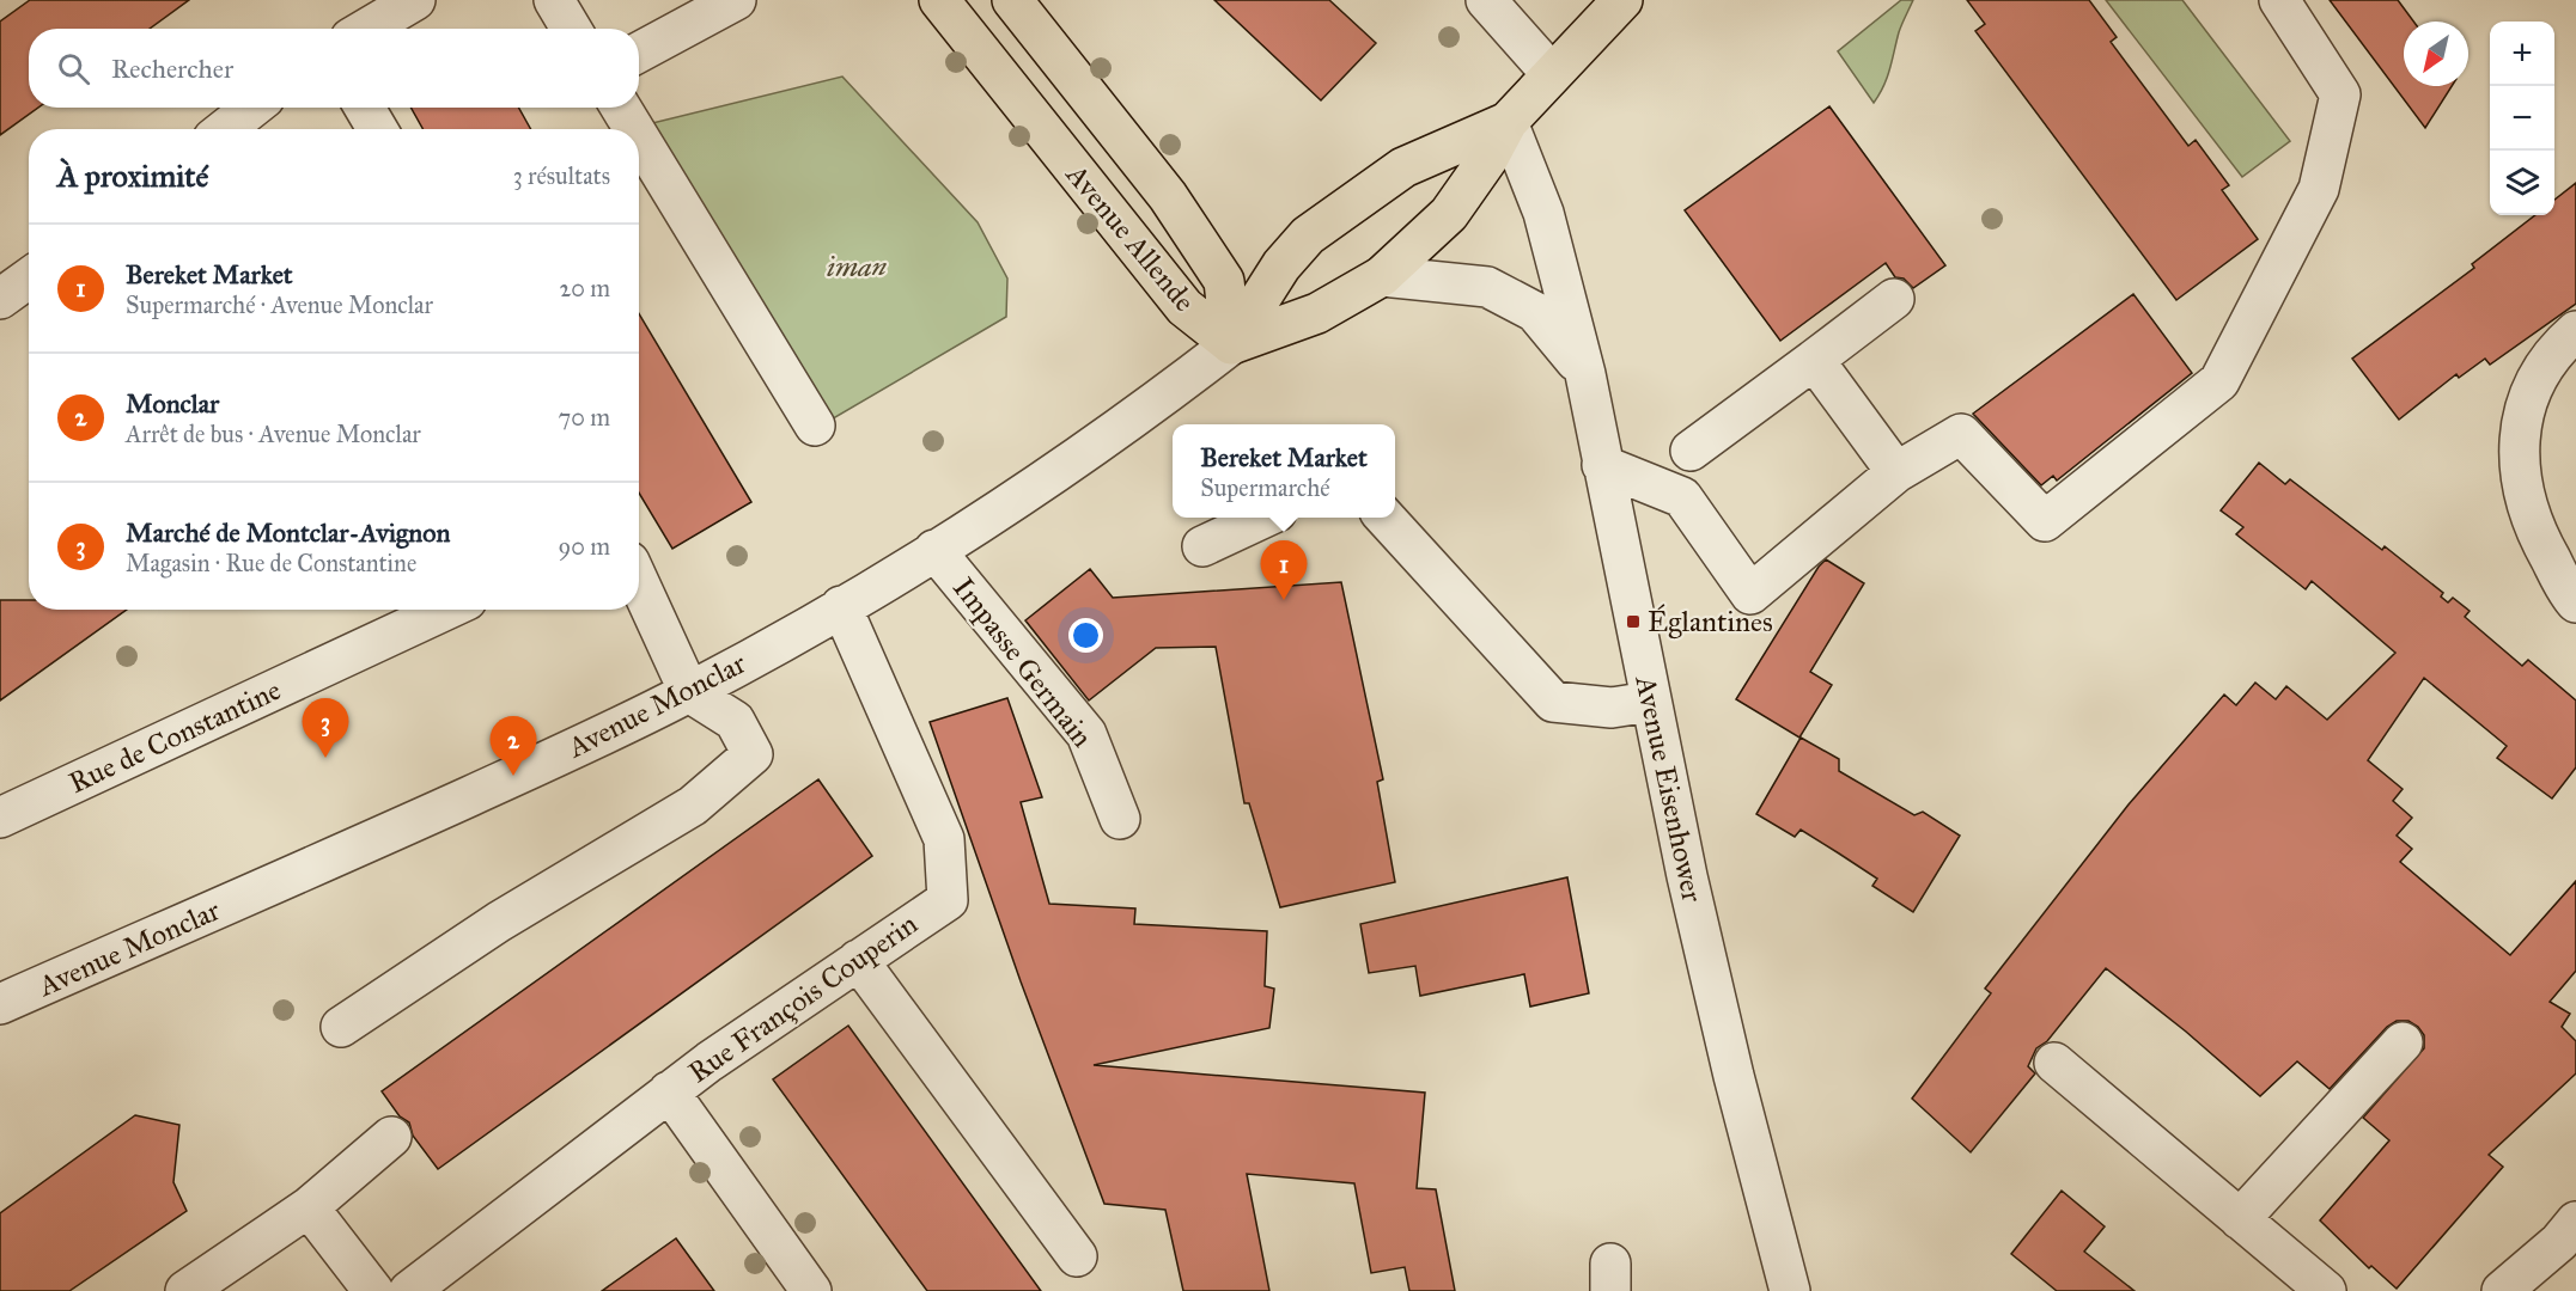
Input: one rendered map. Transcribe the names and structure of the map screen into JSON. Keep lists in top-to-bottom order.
{
  "streets": {
    "main road": ["Avenue Allende", "Avenue Monclar"],
    "street": [
      "Impasse Germain",
      "Rue de Constantine",
      "Avenue Eisenhower",
      "Rue François Couperin"
    ]
  },
  "crossings": [
    ["Avenue Allende", "Avenue Monclar"],
    ["Impasse Germain", "Avenue Monclar"],
    ["Avenue Monclar", "Avenue Eisenhower"],
    ["Avenue Monclar", "Rue François Couperin"]
  ],
  "parks": ["iman"],
  "places": {
    "transit": ["Églantines"]
  },
  "north": "bottom left",
  "page": {
    "map_buttons": ["+", "−"],
    "search": "Rechercher",
    "heading": ["À proximité", "3 résultats"],
    "list": [
      {
        "mark": "1",
        "name": "Bereket Market",
        "note": "Supermarché · Avenue Monclar",
        "value": "20 m"
      },
      {
        "mark": "2",
        "name": "Monclar",
        "note": "Arrêt de bus · Avenue Monclar",
        "value": "70 m"
      },
      {
        "mark": "3",
        "name": "Marché de Montclar-Avignon",
        "note": "Magasin · Rue de Constantine",
        "value": "90 m"
      }
    ],
    "popup": ["Bereket Market", "Supermarché"],
    "pins": ["1", "3", "2"]
  }
}
